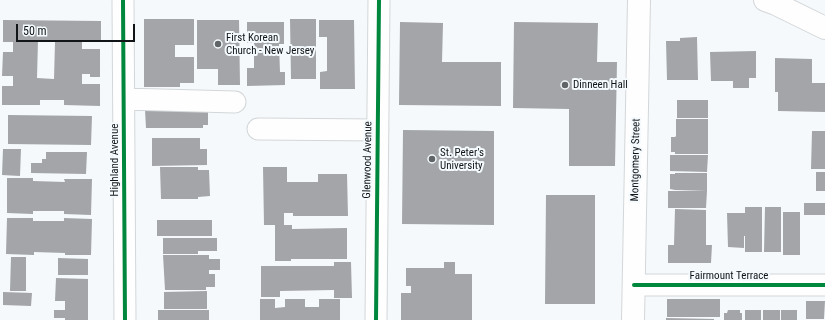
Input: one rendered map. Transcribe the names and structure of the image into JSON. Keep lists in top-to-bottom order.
{
  "streets": {
    "main road": ["Montgomery Street"],
    "street": ["Highland Avenue", "Glenwood Avenue", "Fairmount Terrace"]
  },
  "crossings": [
    ["Montgomery Street", "Fairmount Terrace"]
  ],
  "places": ["First Korean Church - New Jersey", "Dinneen Hall", "St. Peter's University"],
  "scale_bar": "50 m"
}
